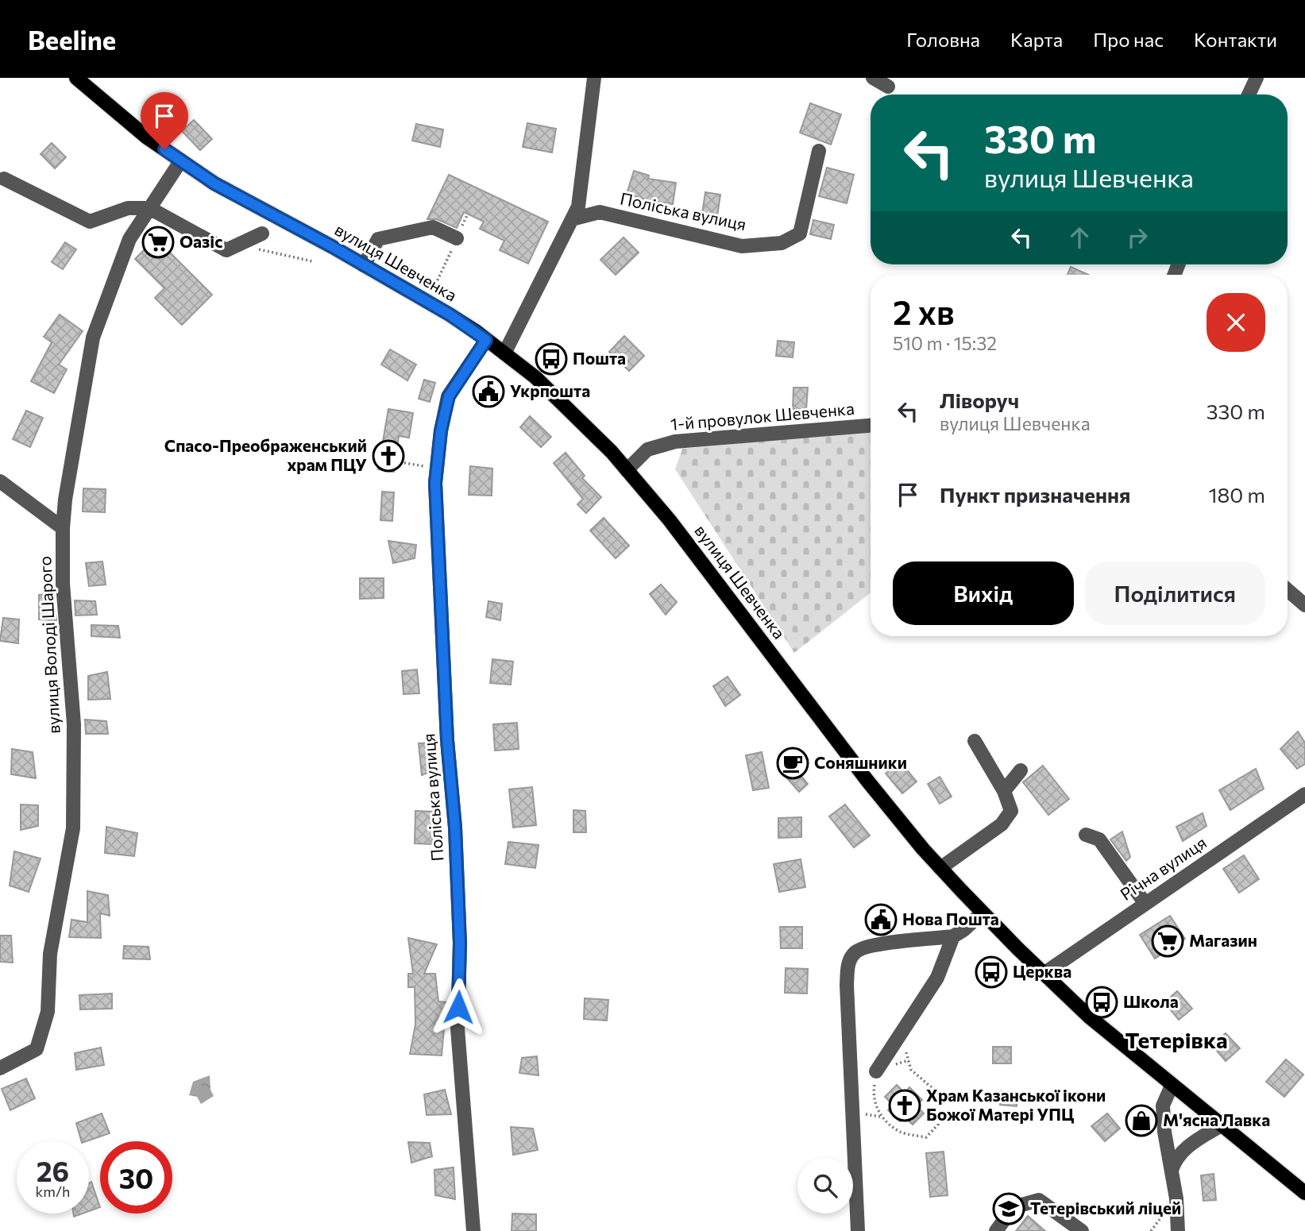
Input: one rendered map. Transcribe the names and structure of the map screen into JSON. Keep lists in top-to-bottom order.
{
  "streets": {
    "main road": ["вулиця Шевченка"],
    "street": [
      "Поліська вулиця",
      "1-й провулок Шевченка",
      "вулиця Володі Шарого",
      "Річна вулиця"
    ]
  },
  "crossings": [
    ["Поліська вулиця", "вулиця Шевченка"],
    ["вулиця Шевченка", "1-й провулок Шевченка"],
    ["вулиця Шевченка", "вулиця Володі Шарого"],
    ["вулиця Шевченка", "Річна вулиця"]
  ],
  "districts": ["Тетерівка"],
  "places": {
    "supermarket": ["Оазіс", "Магазин"],
    "bus stop": ["Пошта", "Церква", "Школа"],
    "public building": ["Укрпошта", "Нова Пошта"],
    "church": ["Спасо-Преображенський храм ПЦУ", "Храм Казанської ікони Божої Матері УПЦ"],
    "cafe": ["Соняшники"],
    "shop": ["М'ясна Лавка"],
    "school or university": ["Тетерівський ліцей"]
  },
  "page": {
    "header": "Beeline",
    "nav": [
      "Головна",
      "Карта",
      "Про нас",
      "Контакти"
    ],
    "turn": ["330 m", "вулиця Шевченка"],
    "heading": ["2 хв", "510 m · 15:32"],
    "list": [
      {
        "name": "Ліворуч",
        "note": "вулиця Шевченка",
        "value": "330 m"
      },
      {
        "name": "Пункт призначення",
        "value": "180 m"
      }
    ],
    "buttons": ["Вихід", "Поділитися"],
    "speed": "26 km/h",
    "limit": "30"
  }
}
